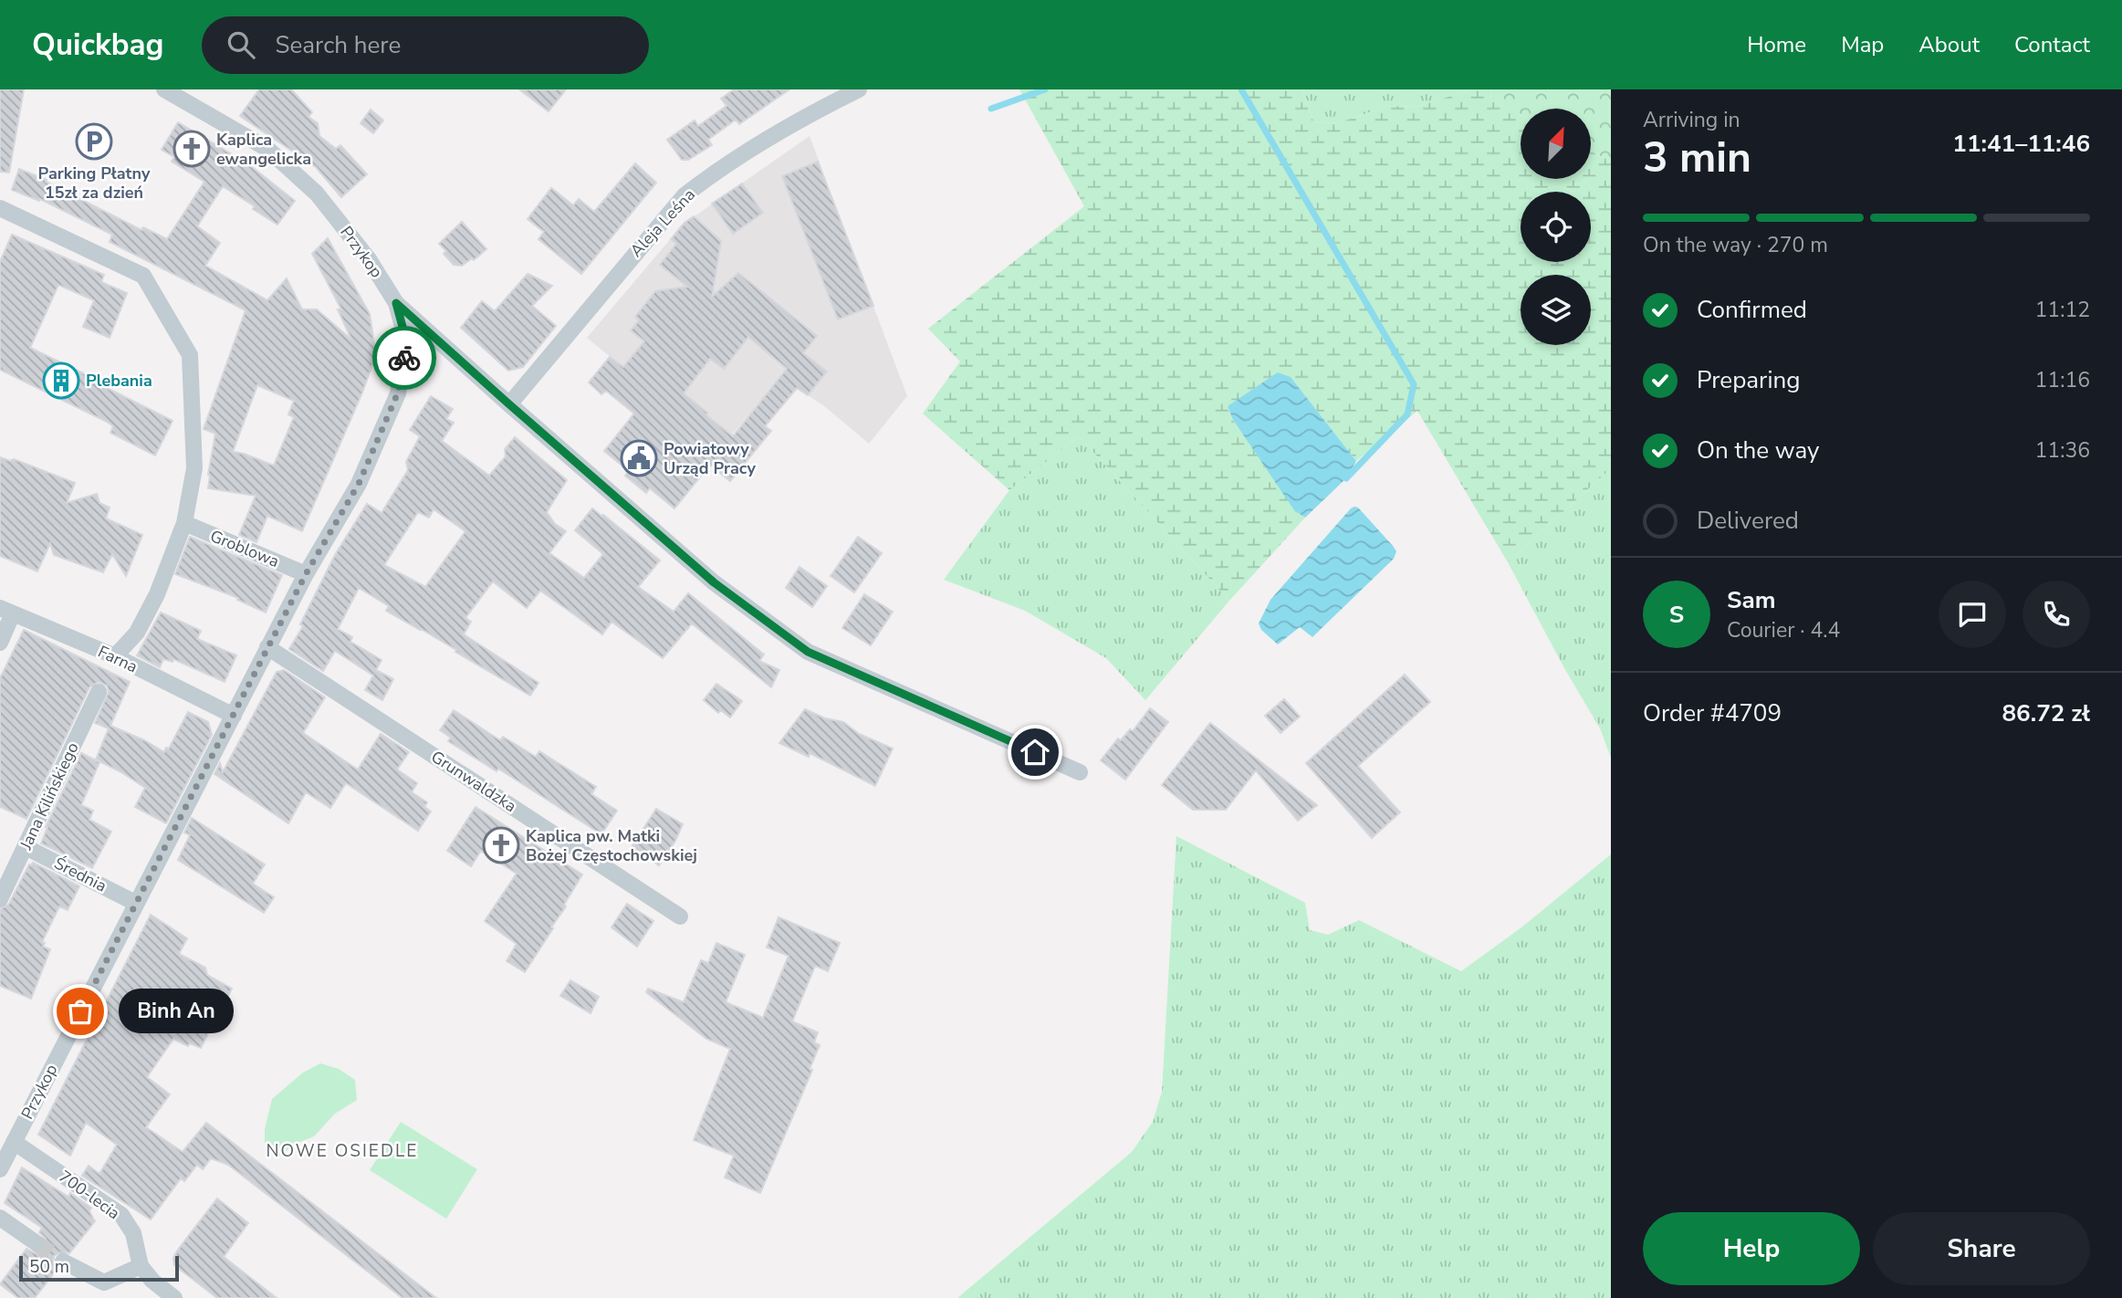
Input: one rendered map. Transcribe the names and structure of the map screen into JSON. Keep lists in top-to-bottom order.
{
  "streets": {
    "street": [
      "Aleja Leśna",
      "Przykop",
      "Groblowa",
      "Farna",
      "Grunwaldzka",
      "Jana Kilińskiego",
      "Średnia",
      "700-lecia"
    ]
  },
  "crossings": [
    ["Przykop", "Groblowa"],
    ["Przykop", "Farna"],
    ["Przykop", "Grunwaldzka"],
    ["Przykop", "Średnia"],
    ["Przykop", "700-lecia"],
    ["Jana Kilińskiego", "Średnia"]
  ],
  "districts": ["NOWE OSIEDLE"],
  "places": {
    "parking": ["Parking Płatny 15zł za dzień"],
    "church": ["Kaplica ewangelicka", "Kaplica pw. Matki Bożej Częstochowskiej"],
    "building": ["Plebania"],
    "public building": ["Powiatowy Urząd Pracy"],
    "other": ["Binh An"]
  },
  "scale_bar": "50 m",
  "north": "top right",
  "page": {
    "header": "Quickbag",
    "search": "Search here",
    "nav": [
      "Home",
      "Map",
      "About",
      "Contact"
    ],
    "heading": ["3 min", "Arriving in", "11:41–11:46"],
    "panel": [
      "Sam",
      "Courier · 4.4",
      "Order #4709",
      "86.72 zł"
    ],
    "bar": "On the way · 270 m",
    "list": [
      ["Confirmed", "11:12"],
      ["Preparing", "11:16"],
      ["On the way", "11:36"],
      "Delivered"
    ],
    "round": "S",
    "bubble": "Binh An",
    "buttons": ["Help", "Share"],
    "scale": "50 m"
  }
}
